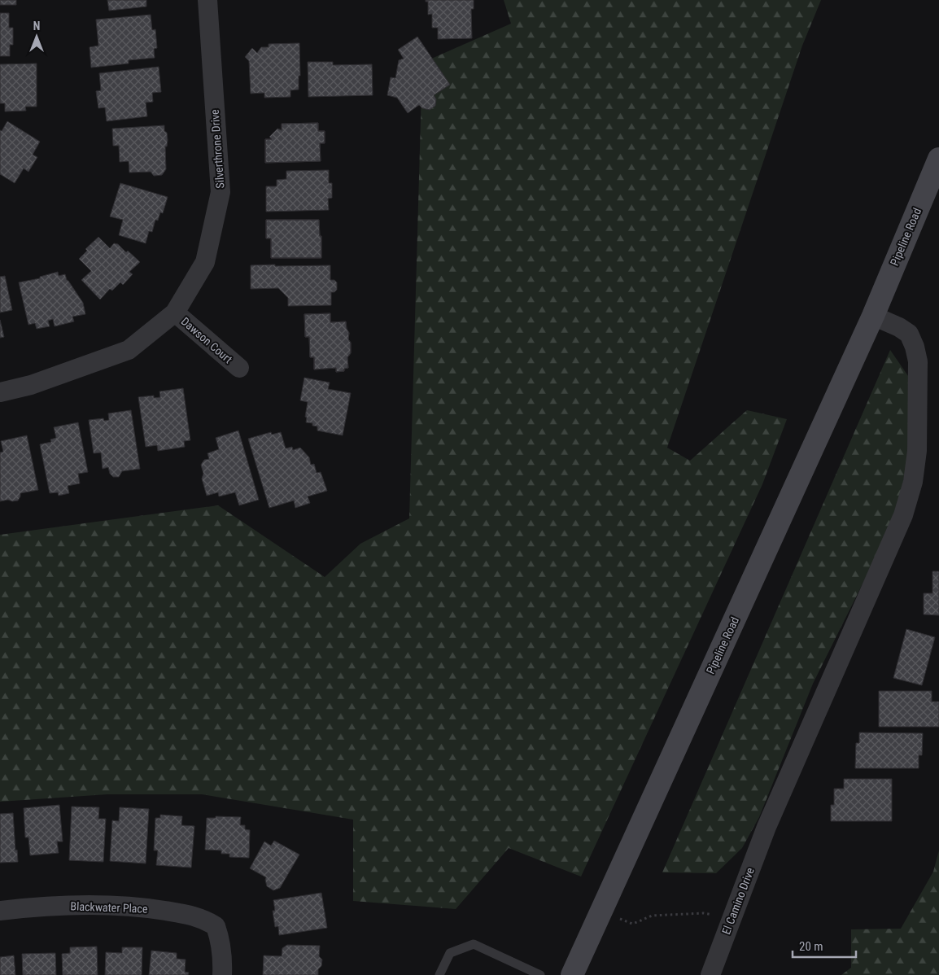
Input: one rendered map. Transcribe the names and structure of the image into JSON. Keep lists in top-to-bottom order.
{
  "streets": {
    "main road": ["Pipeline Road"],
    "street": [
      "Silverthrone Drive",
      "Dawson Court",
      "El Camino Drive",
      "Blackwater Place"
    ]
  },
  "crossings": [
    ["Silverthrone Drive", "Dawson Court"],
    ["Pipeline Road", "El Camino Drive"]
  ],
  "scale_bar": "20 m",
  "north": "top"
}
